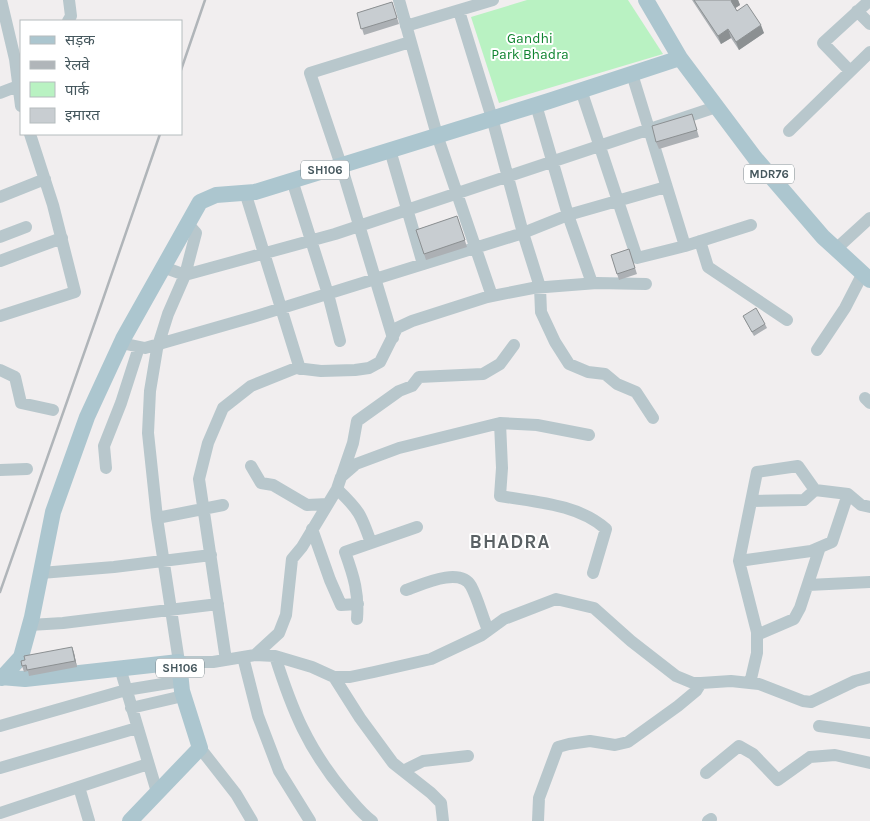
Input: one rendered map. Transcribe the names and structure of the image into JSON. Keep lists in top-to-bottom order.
{
  "streets": {
    "main road": ["SH106", "MDR76"]
  },
  "crossings": [
    ["SH106", "MDR76"]
  ],
  "districts": ["BHADRA"],
  "parks": ["Gandhi Park Bhadra"],
  "legend": [
    "सड़क",
    "रेलवे",
    "पार्क",
    "इमारत"
  ]
}
